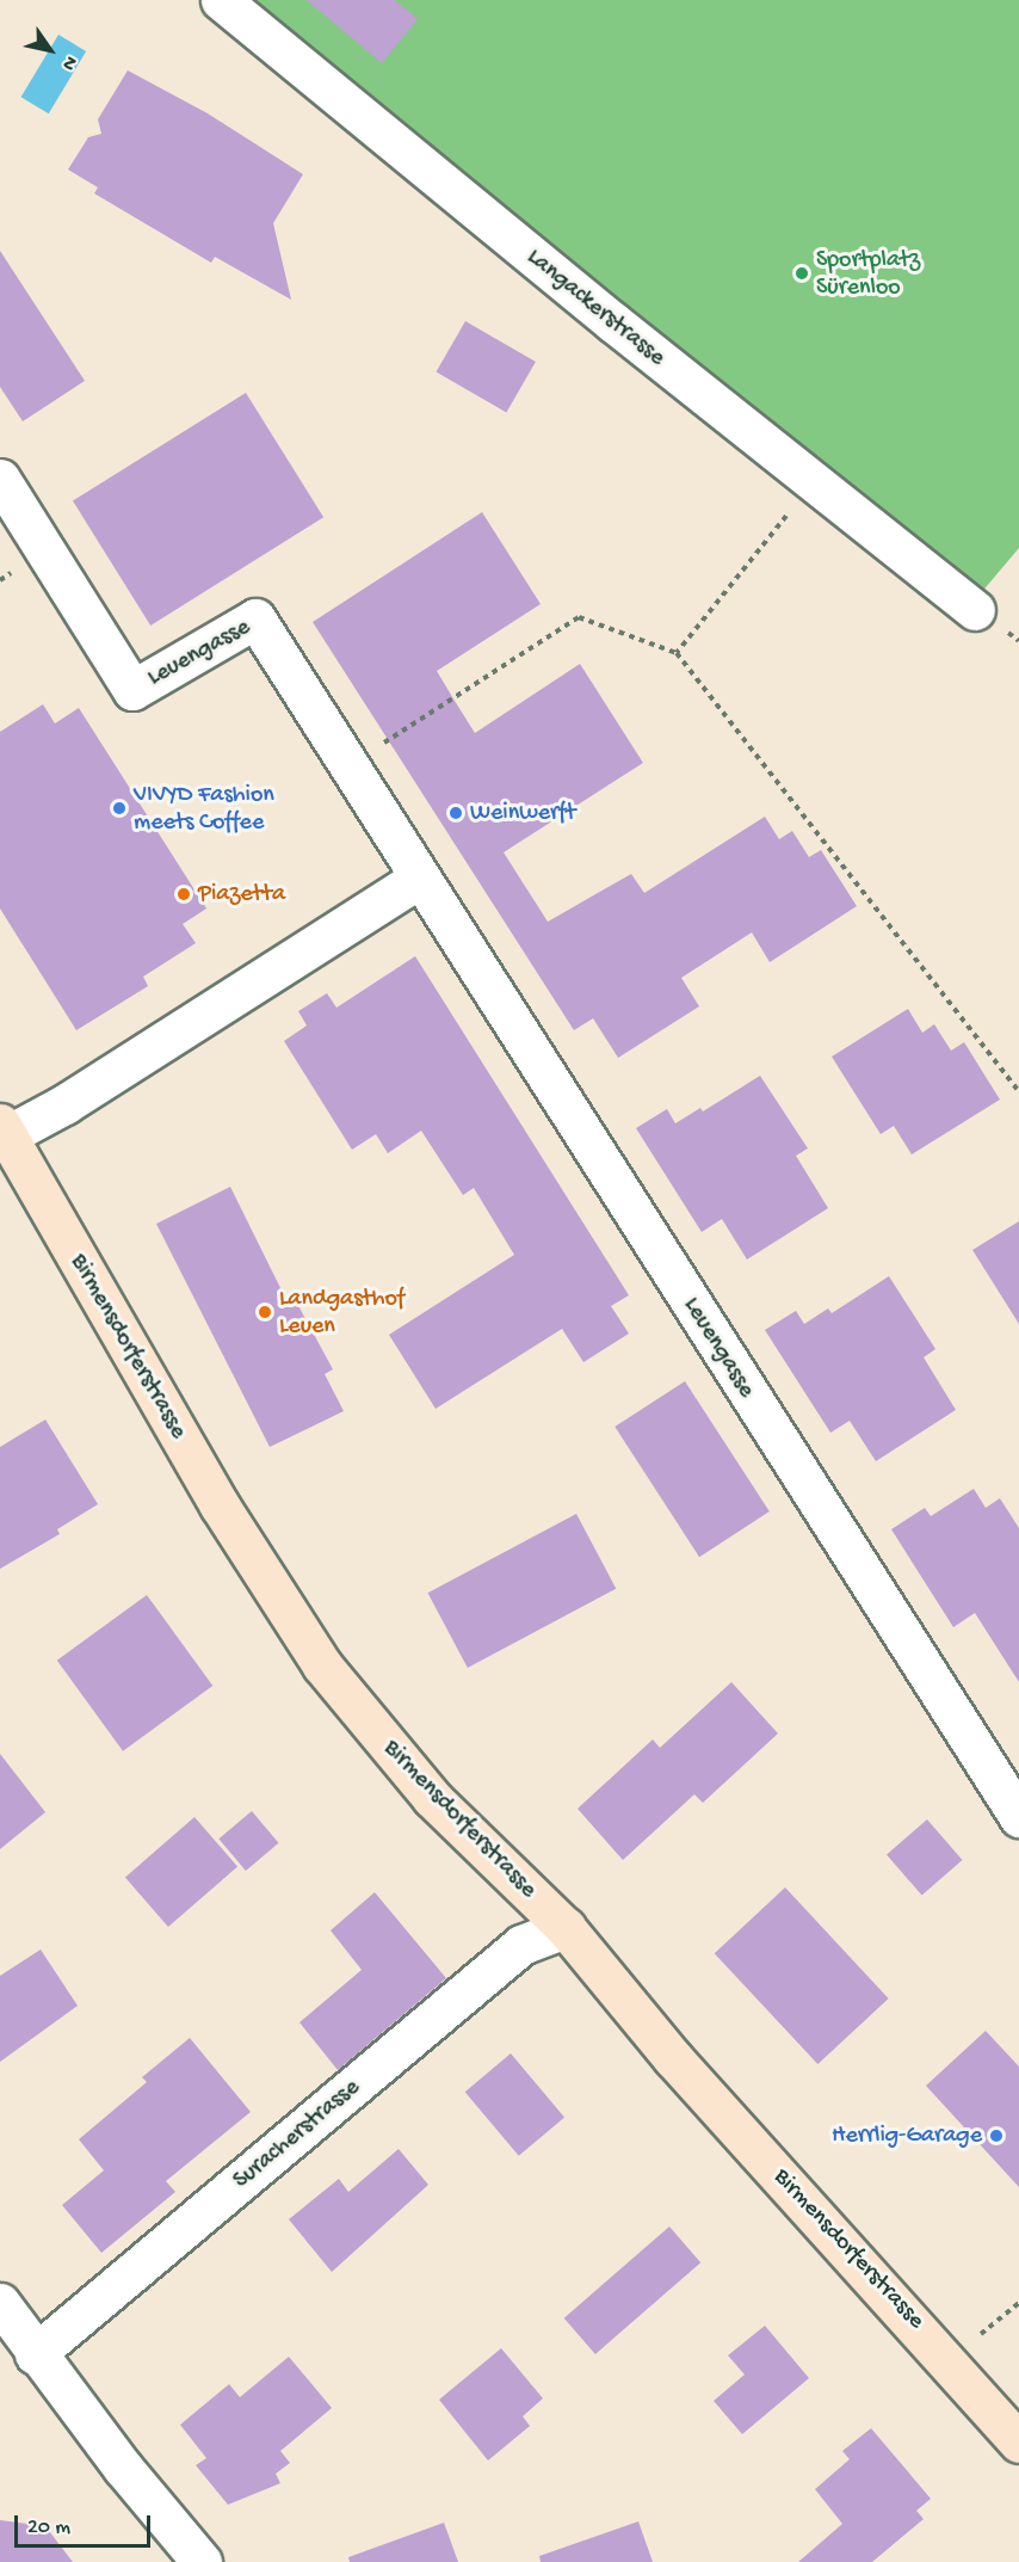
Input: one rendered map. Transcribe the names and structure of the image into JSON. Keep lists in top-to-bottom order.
{
  "streets": {
    "main road": ["Birmensdorferstrasse"],
    "street": ["Langackerstrasse", "Leuengasse", "Suracherstrasse"]
  },
  "crossings": [
    ["Birmensdorferstrasse", "Suracherstrasse"]
  ],
  "places": [
    "Sportplatz Sürenloo",
    "VIVYD Fashion meets Coffee",
    "Weinwerft",
    "Piazetta",
    "Landgasthof Leuen",
    "Herrlig-Garage"
  ],
  "scale_bar": "20 m",
  "north": "bottom right"
}
